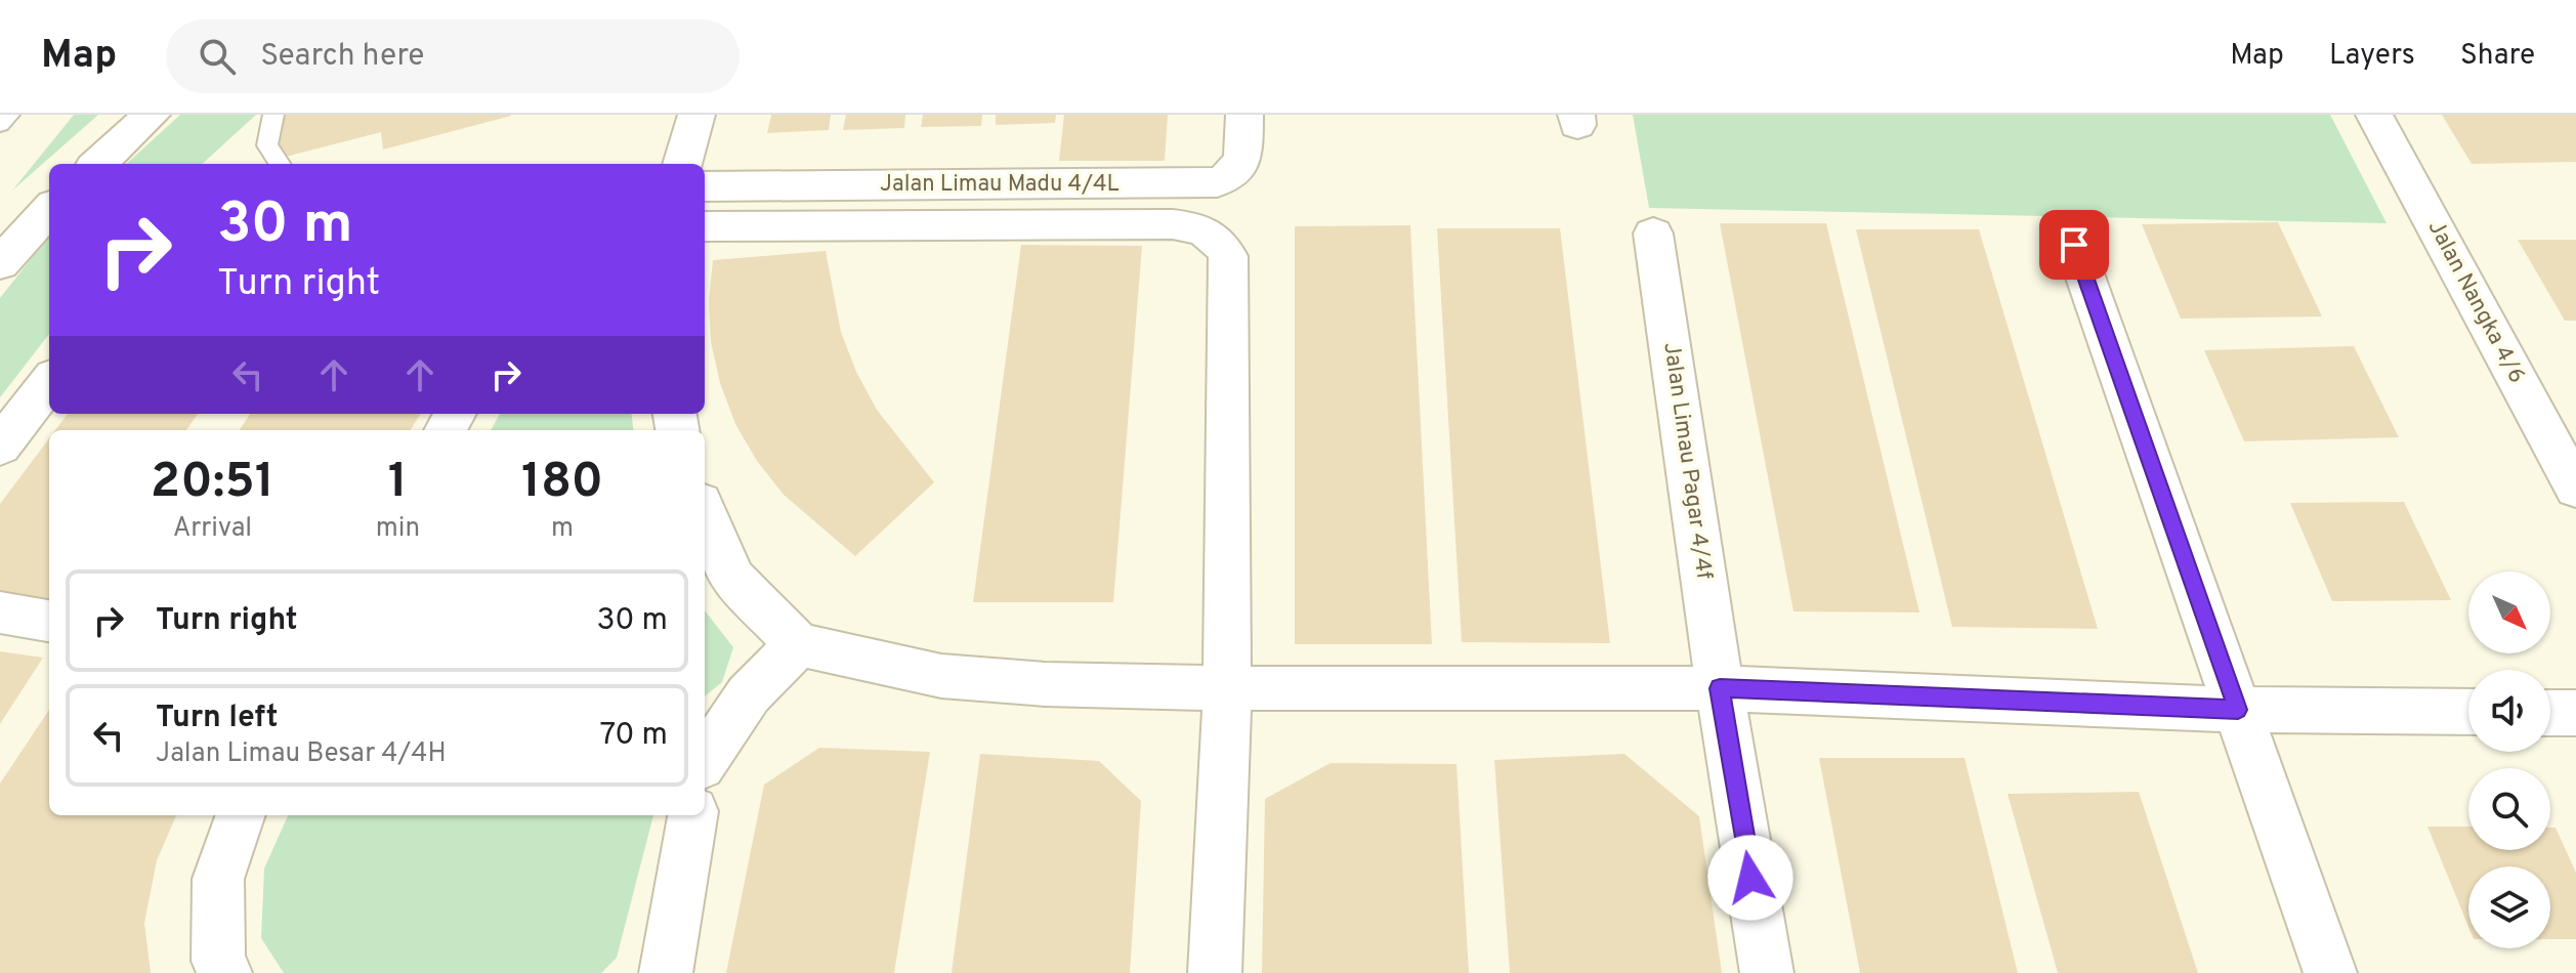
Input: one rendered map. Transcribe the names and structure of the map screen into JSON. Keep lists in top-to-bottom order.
{
  "streets": {
    "street": ["Jalan Limau Madu 4/4L", "Jalan Nangka 4/6", "Jalan Limau Pagar 4/4f"]
  },
  "north": "bottom right",
  "page": {
    "header": "Map",
    "search": "Search here",
    "nav": ["Map", "Layers", "Share"],
    "turn": ["30 m", "Turn right"],
    "eta": [
      "20:51",
      "Arrival",
      "1",
      "min",
      "180",
      "m"
    ],
    "list": [
      {
        "name": "Turn right",
        "value": "30 m"
      },
      {
        "name": "Turn left",
        "note": "Jalan Limau Besar 4/4H",
        "value": "70 m"
      }
    ]
  }
}
